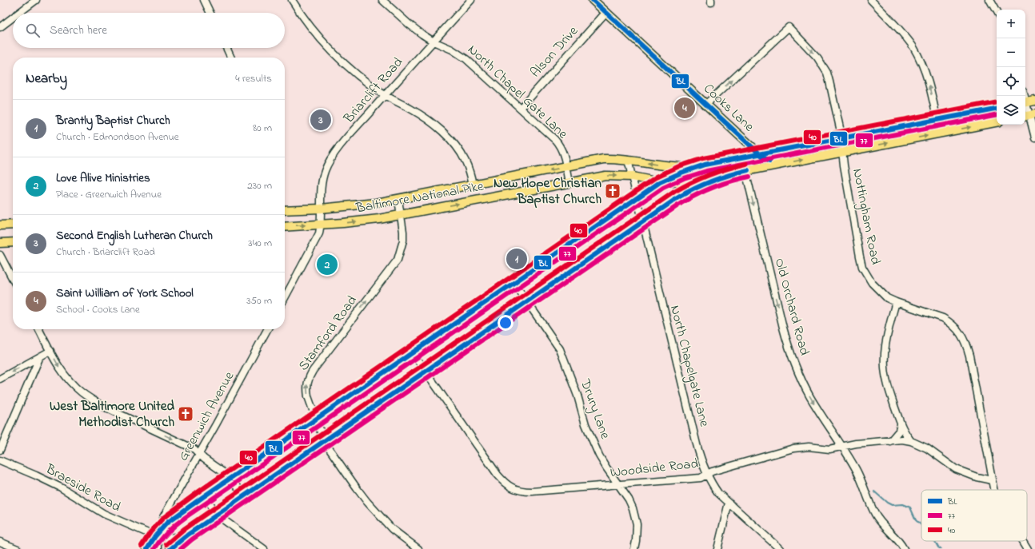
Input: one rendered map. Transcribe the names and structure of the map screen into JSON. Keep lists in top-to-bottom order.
{
  "streets": {
    "main road": ["Cooks Lane", "Baltimore National Pike"],
    "street": [
      "Alson Drive",
      "Briarclift Road",
      "North Chapel Gate Lane",
      "Nottingham Road",
      "Old Orchard Road",
      "Stamford Road",
      "North Chapelgate Lane",
      "Drury Lane",
      "Greenwich Avenue",
      "Woodside Road",
      "Braeside Road"
    ]
  },
  "crossings": [
    ["Alson Drive", "North Chapel Gate Lane"],
    ["Alson Drive", "Cooks Lane"],
    ["Briarclift Road", "North Chapel Gate Lane"],
    ["Briarclift Road", "Baltimore National Pike"],
    ["North Chapel Gate Lane", "Baltimore National Pike"],
    ["Cooks Lane", "Nottingham Road"],
    ["Baltimore National Pike", "Stamford Road"],
    ["Baltimore National Pike", "North Chapelgate Lane"],
    ["Nottingham Road", "Woodside Road"],
    ["Old Orchard Road", "Woodside Road"],
    ["North Chapelgate Lane", "Woodside Road"],
    ["Drury Lane", "Woodside Road"]
  ],
  "one_way": ["Old Orchard Road", "Stamford Road"],
  "places": {
    "church": ["New Hope Christian Baptist Church", "West Baltimore United Methodist Church"]
  },
  "lines": ["transit line BL", "transit line 40", "transit line 77"],
  "legend": ["BL", "77", "40"],
  "page": {
    "map_buttons": ["+", "−"],
    "search": "Search here",
    "heading": ["Nearby", "4 results"],
    "pins": [
      "4",
      "3",
      "1",
      "2"
    ],
    "list": [
      {
        "mark": "1",
        "name": "Brantly Baptist Church",
        "note": "Church · Edmondson Avenue",
        "value": "80 m"
      },
      {
        "mark": "2",
        "name": "Love Alive Ministries",
        "note": "Place · Greenwich Avenue",
        "value": "230 m"
      },
      {
        "mark": "3",
        "name": "Second English Lutheran Church",
        "note": "Church · Briarclift Road",
        "value": "340 m"
      },
      {
        "mark": "4",
        "name": "Saint William of York School",
        "note": "School · Cooks Lane",
        "value": "350 m"
      }
    ]
  }
}
